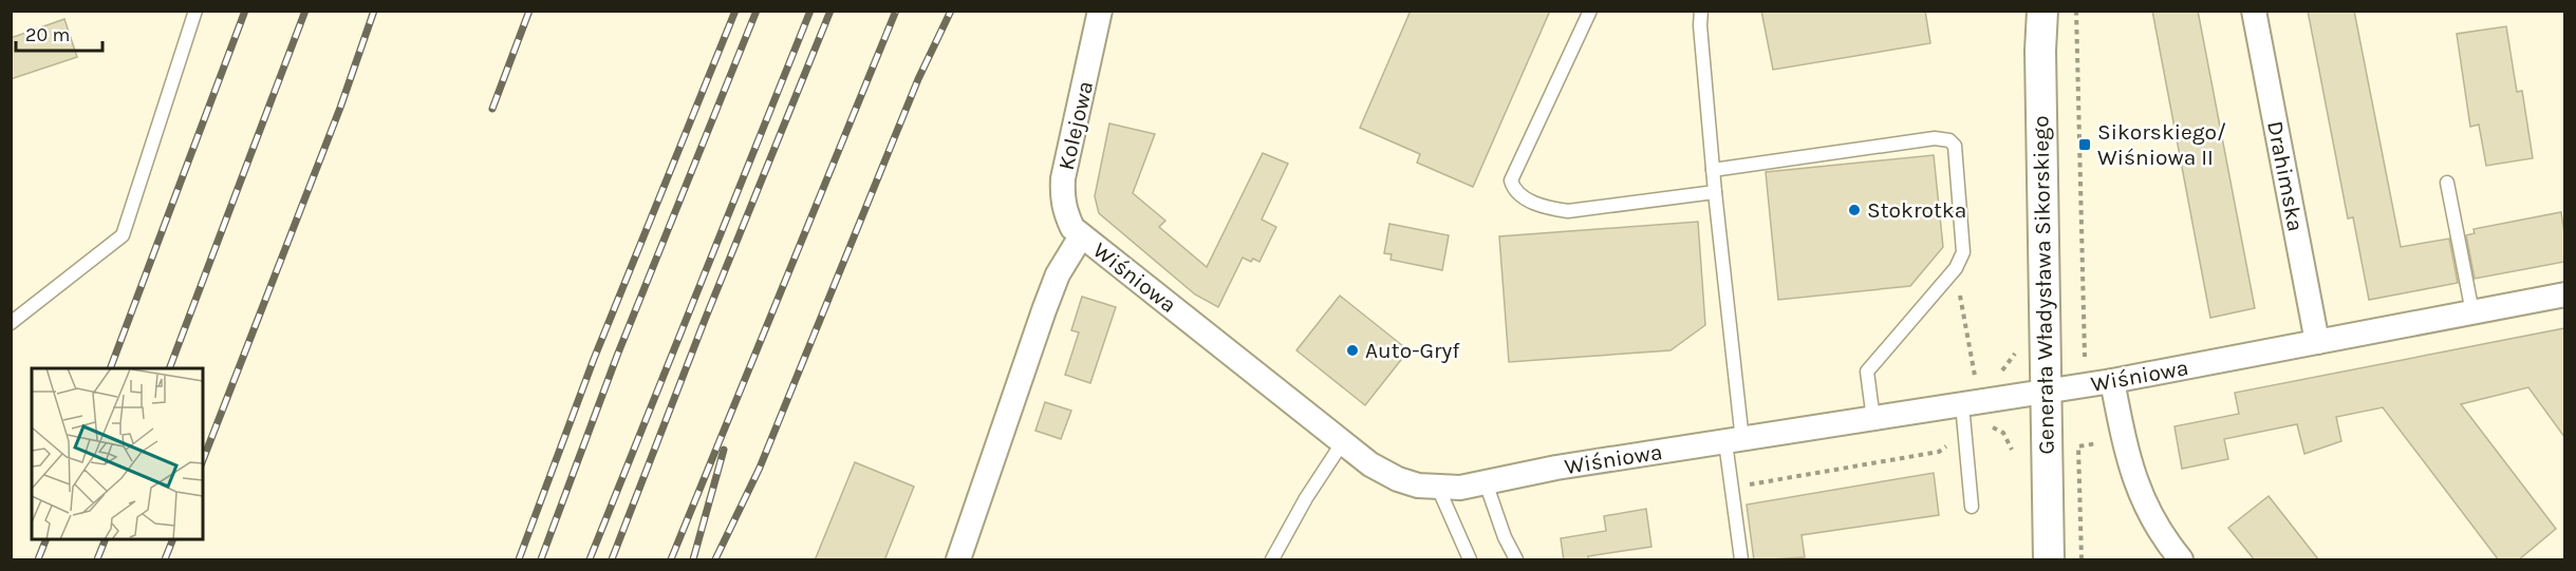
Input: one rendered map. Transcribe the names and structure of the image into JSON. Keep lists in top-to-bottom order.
{
  "streets": {
    "street": [
      "Kolejowa",
      "Drahimska",
      "Wiśniowa",
      "Generała Władysława Sikorskiego"
    ]
  },
  "crossings": [
    ["Kolejowa", "Wiśniowa"],
    ["Drahimska", "Wiśniowa"],
    ["Wiśniowa", "Generała Władysława Sikorskiego"]
  ],
  "places": {
    "transit": ["Sikorskiego/ Wiśniowa II"],
    "other": ["Stokrotka", "Auto-Gryf"]
  },
  "scale_bar": "20 m"
}
